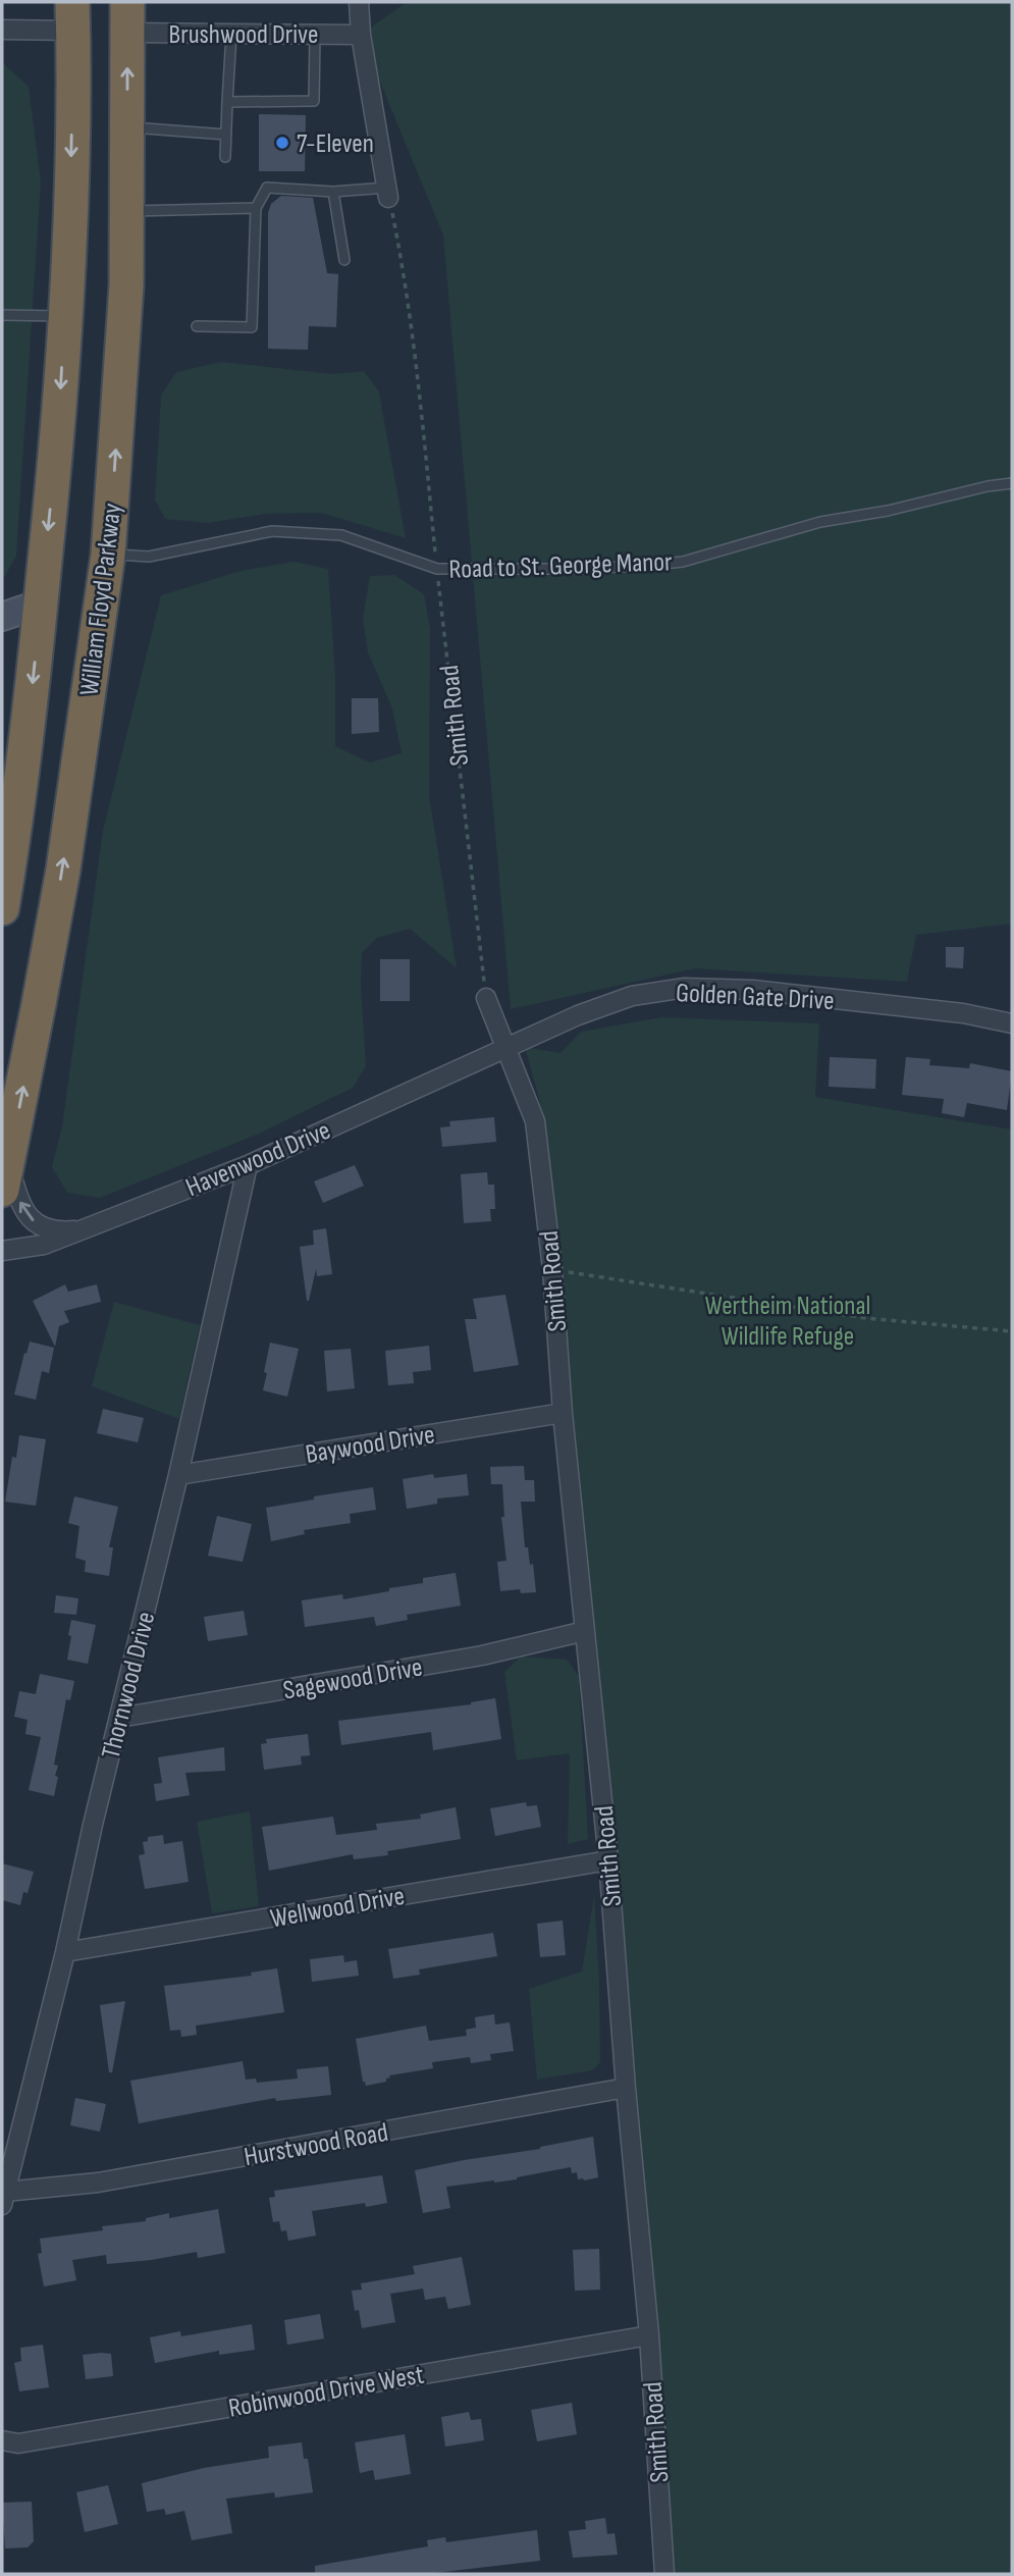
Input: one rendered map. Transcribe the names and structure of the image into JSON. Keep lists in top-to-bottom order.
{
  "streets": {
    "highway": ["William Floyd Parkway"],
    "street": [
      "Brushwood Drive",
      "Smith Road",
      "Golden Gate Drive",
      "Havenwood Drive",
      "Baywood Drive",
      "Sagewood Drive",
      "Thornwood Drive",
      "Wellwood Drive",
      "Hurstwood Road",
      "Robinwood Drive West"
    ],
    "lane": ["Road to St. George Manor"]
  },
  "crossings": [
    ["Brushwood Drive", "William Floyd Parkway"],
    ["Road to St. George Manor", "William Floyd Parkway"],
    ["Road to St. George Manor", "Smith Road"],
    ["Smith Road", "Golden Gate Drive"],
    ["Smith Road", "Havenwood Drive"],
    ["Smith Road", "Baywood Drive"],
    ["Smith Road", "Sagewood Drive"],
    ["Smith Road", "Wellwood Drive"],
    ["Smith Road", "Hurstwood Road"],
    ["Smith Road", "Robinwood Drive West"],
    ["Golden Gate Drive", "Havenwood Drive"],
    ["Havenwood Drive", "Thornwood Drive"],
    ["Baywood Drive", "Thornwood Drive"],
    ["Sagewood Drive", "Thornwood Drive"],
    ["Thornwood Drive", "Wellwood Drive"],
    ["Thornwood Drive", "Hurstwood Road"]
  ],
  "parks": ["Wertheim National Wildlife Refuge"],
  "places": ["7-Eleven"]
}
